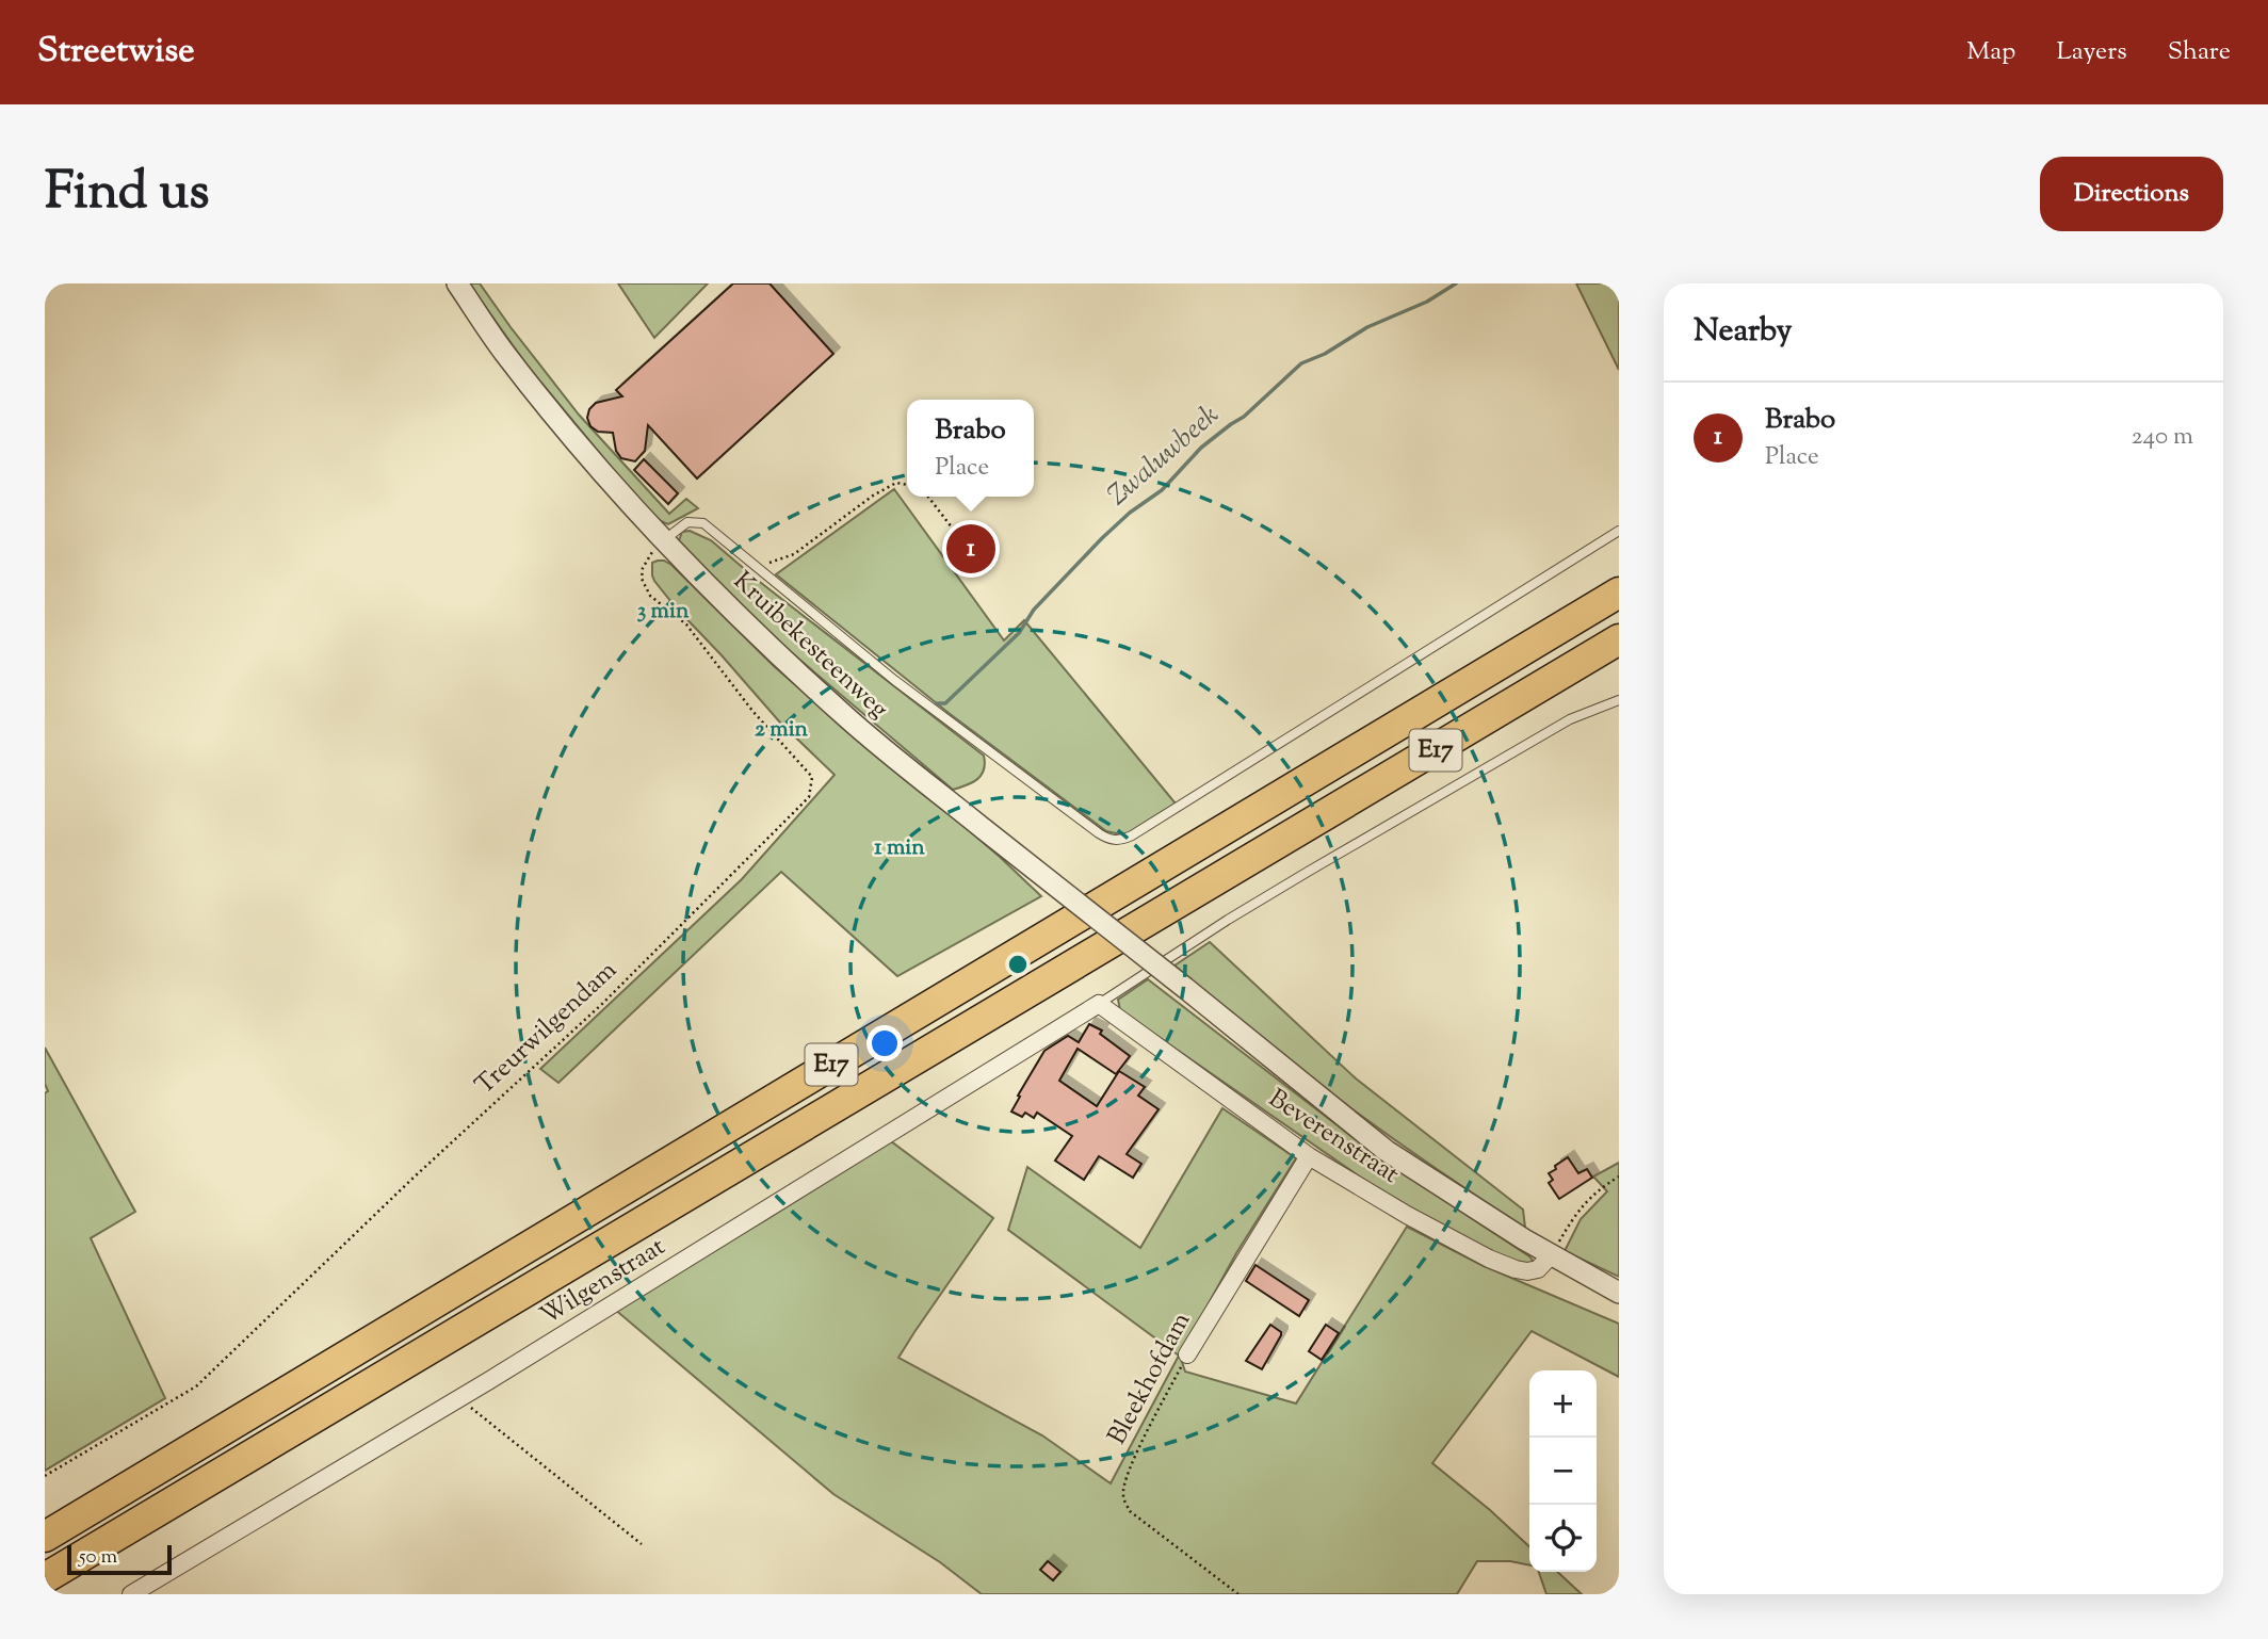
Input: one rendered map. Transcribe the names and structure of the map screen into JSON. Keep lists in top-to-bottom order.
{
  "streets": {
    "highway": ["E17"],
    "street": [
      "Kruibekesteenweg",
      "Beverenstraat",
      "Wilgenstraat",
      "Bleekhofdam"
    ],
    "path": ["Treurwilgendam"]
  },
  "crossings": [
    ["Kruibekesteenweg", "Treurwilgendam"],
    ["Kruibekesteenweg", "Beverenstraat"],
    ["Beverenstraat", "Wilgenstraat"],
    ["Beverenstraat", "Bleekhofdam"]
  ],
  "water": ["Zwaluwbeek"],
  "scale_bar": "50 m",
  "page": {
    "header": "Streetwise",
    "nav": ["Map", "Layers", "Share"],
    "title": "Find us",
    "buttons": "Directions",
    "heading": "Nearby",
    "list": [
      {
        "mark": "1",
        "name": "Brabo",
        "note": "Place",
        "value": "240 m"
      }
    ],
    "popup": ["Brabo", "Place"],
    "pins": "1",
    "map_buttons": ["+", "−"],
    "scale": "50 m"
  },
  "rings": ["3 min", "2 min", "1 min"]
}
